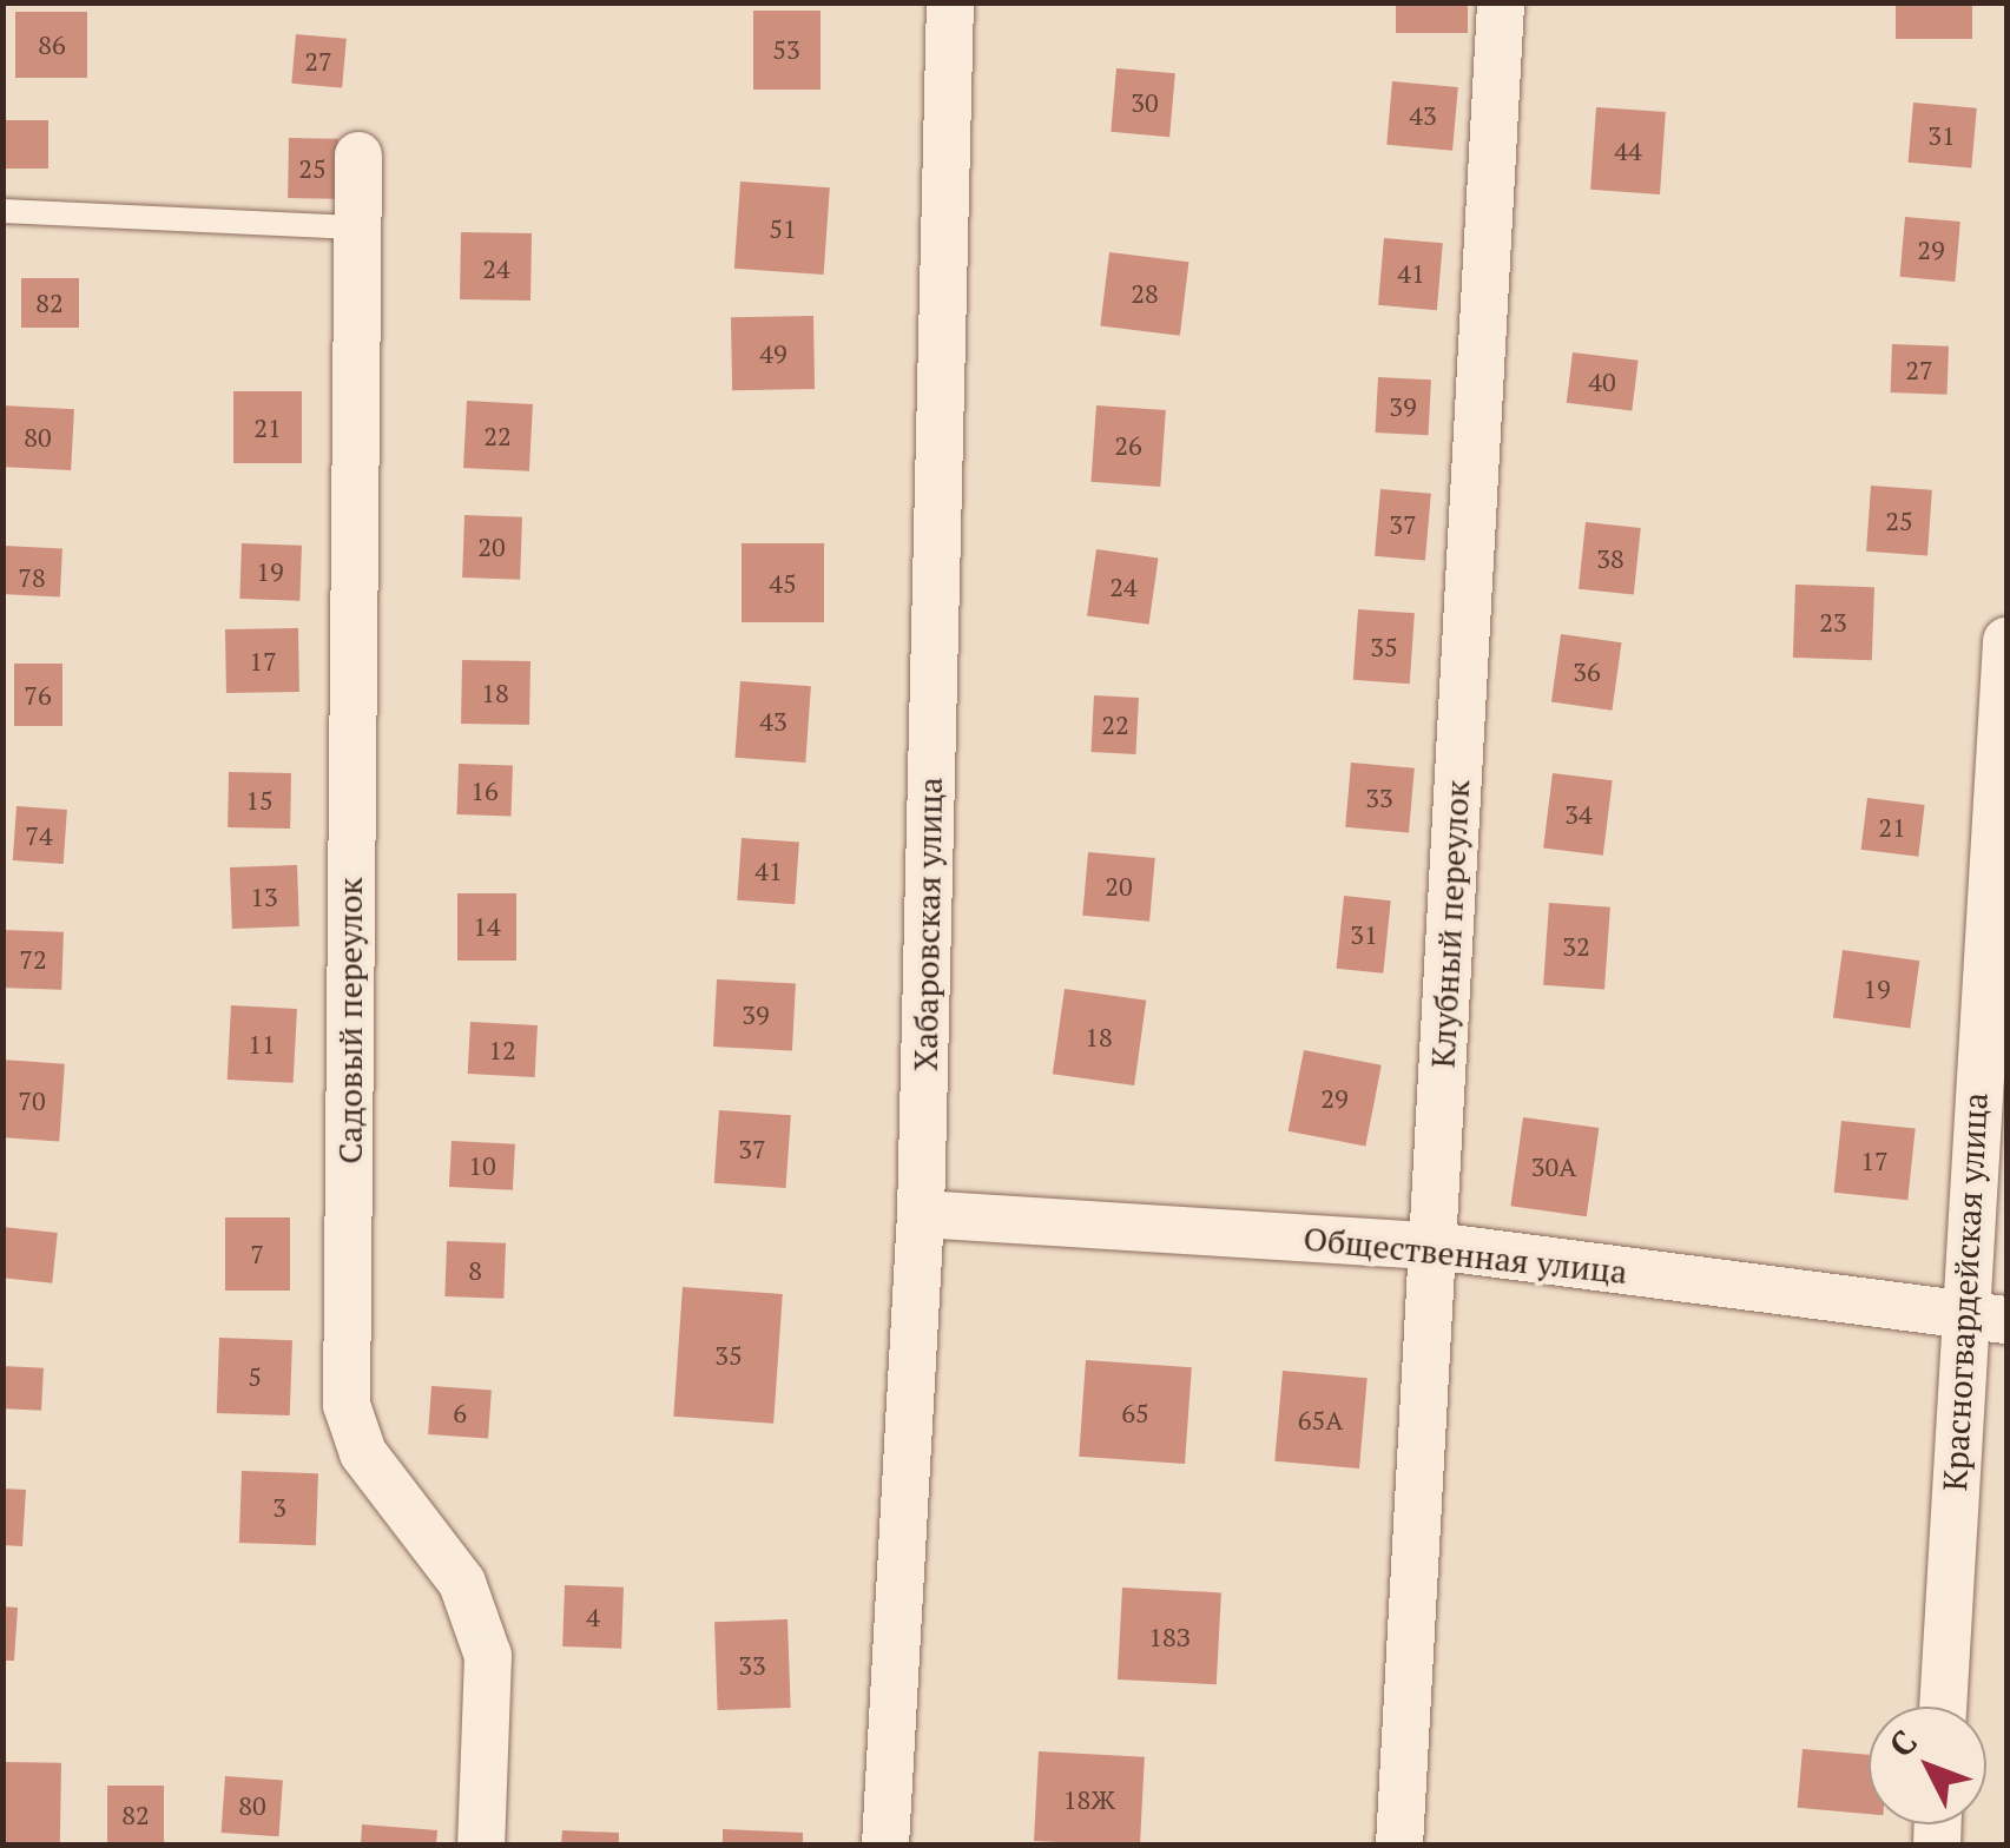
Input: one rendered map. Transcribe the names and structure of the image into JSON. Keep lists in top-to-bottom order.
{
  "streets": {
    "street": [
      "Хабаровская улица",
      "Клубный переулок",
      "Садовый переулок",
      "Общественная улица",
      "Красногвардейская улица"
    ]
  },
  "crossings": [
    ["Хабаровская улица", "Общественная улица"],
    ["Клубный переулок", "Общественная улица"],
    ["Общественная улица", "Красногвардейская улица"]
  ],
  "house_numbers": [
    "86",
    "53",
    "27",
    "30",
    "43",
    "31",
    "44",
    "25",
    "51",
    "29",
    "24",
    "41",
    "28",
    "82",
    "49",
    "27",
    "40",
    "39",
    "21",
    "22",
    "80",
    "26",
    "25",
    "37",
    "20",
    "38",
    "19",
    "78",
    "45",
    "24",
    "23",
    "35",
    "17",
    "36",
    "18",
    "76",
    "43",
    "22",
    "16",
    "33",
    "15",
    "34",
    "21",
    "74",
    "41",
    "20",
    "13",
    "14",
    "31",
    "32",
    "72",
    "19",
    "39",
    "18",
    "11",
    "12",
    "29",
    "70",
    "37",
    "17",
    "10",
    "30А",
    "7",
    "8",
    "35",
    "5",
    "6",
    "65",
    "65А",
    "3",
    "4",
    "18З",
    "33",
    "18Ж",
    "80",
    "82"
  ],
  "north": "top left"
}
